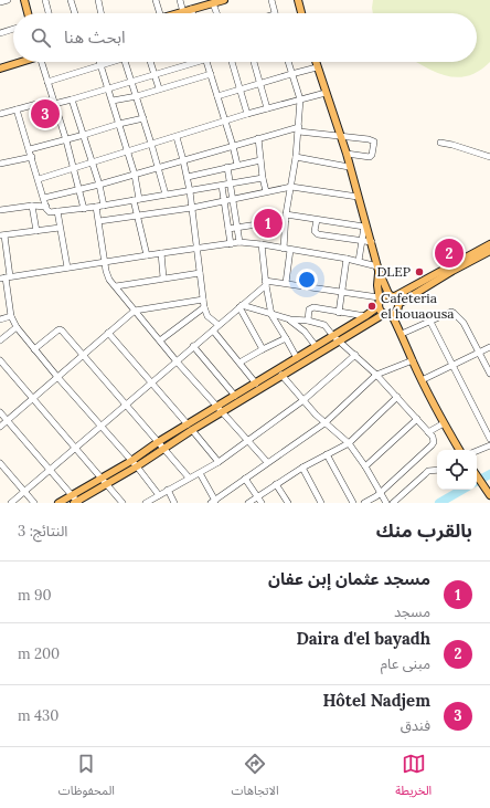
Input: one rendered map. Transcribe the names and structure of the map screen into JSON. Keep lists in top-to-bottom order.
{
  "places": ["DLEP", "Cafeteria el houaousa"],
  "page": {
    "search": "ابحث هنا",
    "pins": ["3", "1", "2"],
    "heading": ["بالقرب منك", "النتائج: 3"],
    "list": [
      {
        "mark": "1",
        "name": "مسجد عثمان إبن عفان",
        "note": "مسجد",
        "value": "90 m"
      },
      {
        "mark": "2",
        "name": "Daira d'el bayadh",
        "note": "مبنى عام",
        "value": "200 m"
      },
      {
        "mark": "3",
        "name": "Hôtel Nadjem",
        "note": "فندق",
        "value": "430 m"
      }
    ],
    "nav": ["الخريطة", "الاتجاهات", "المحفوظات"]
  }
}
